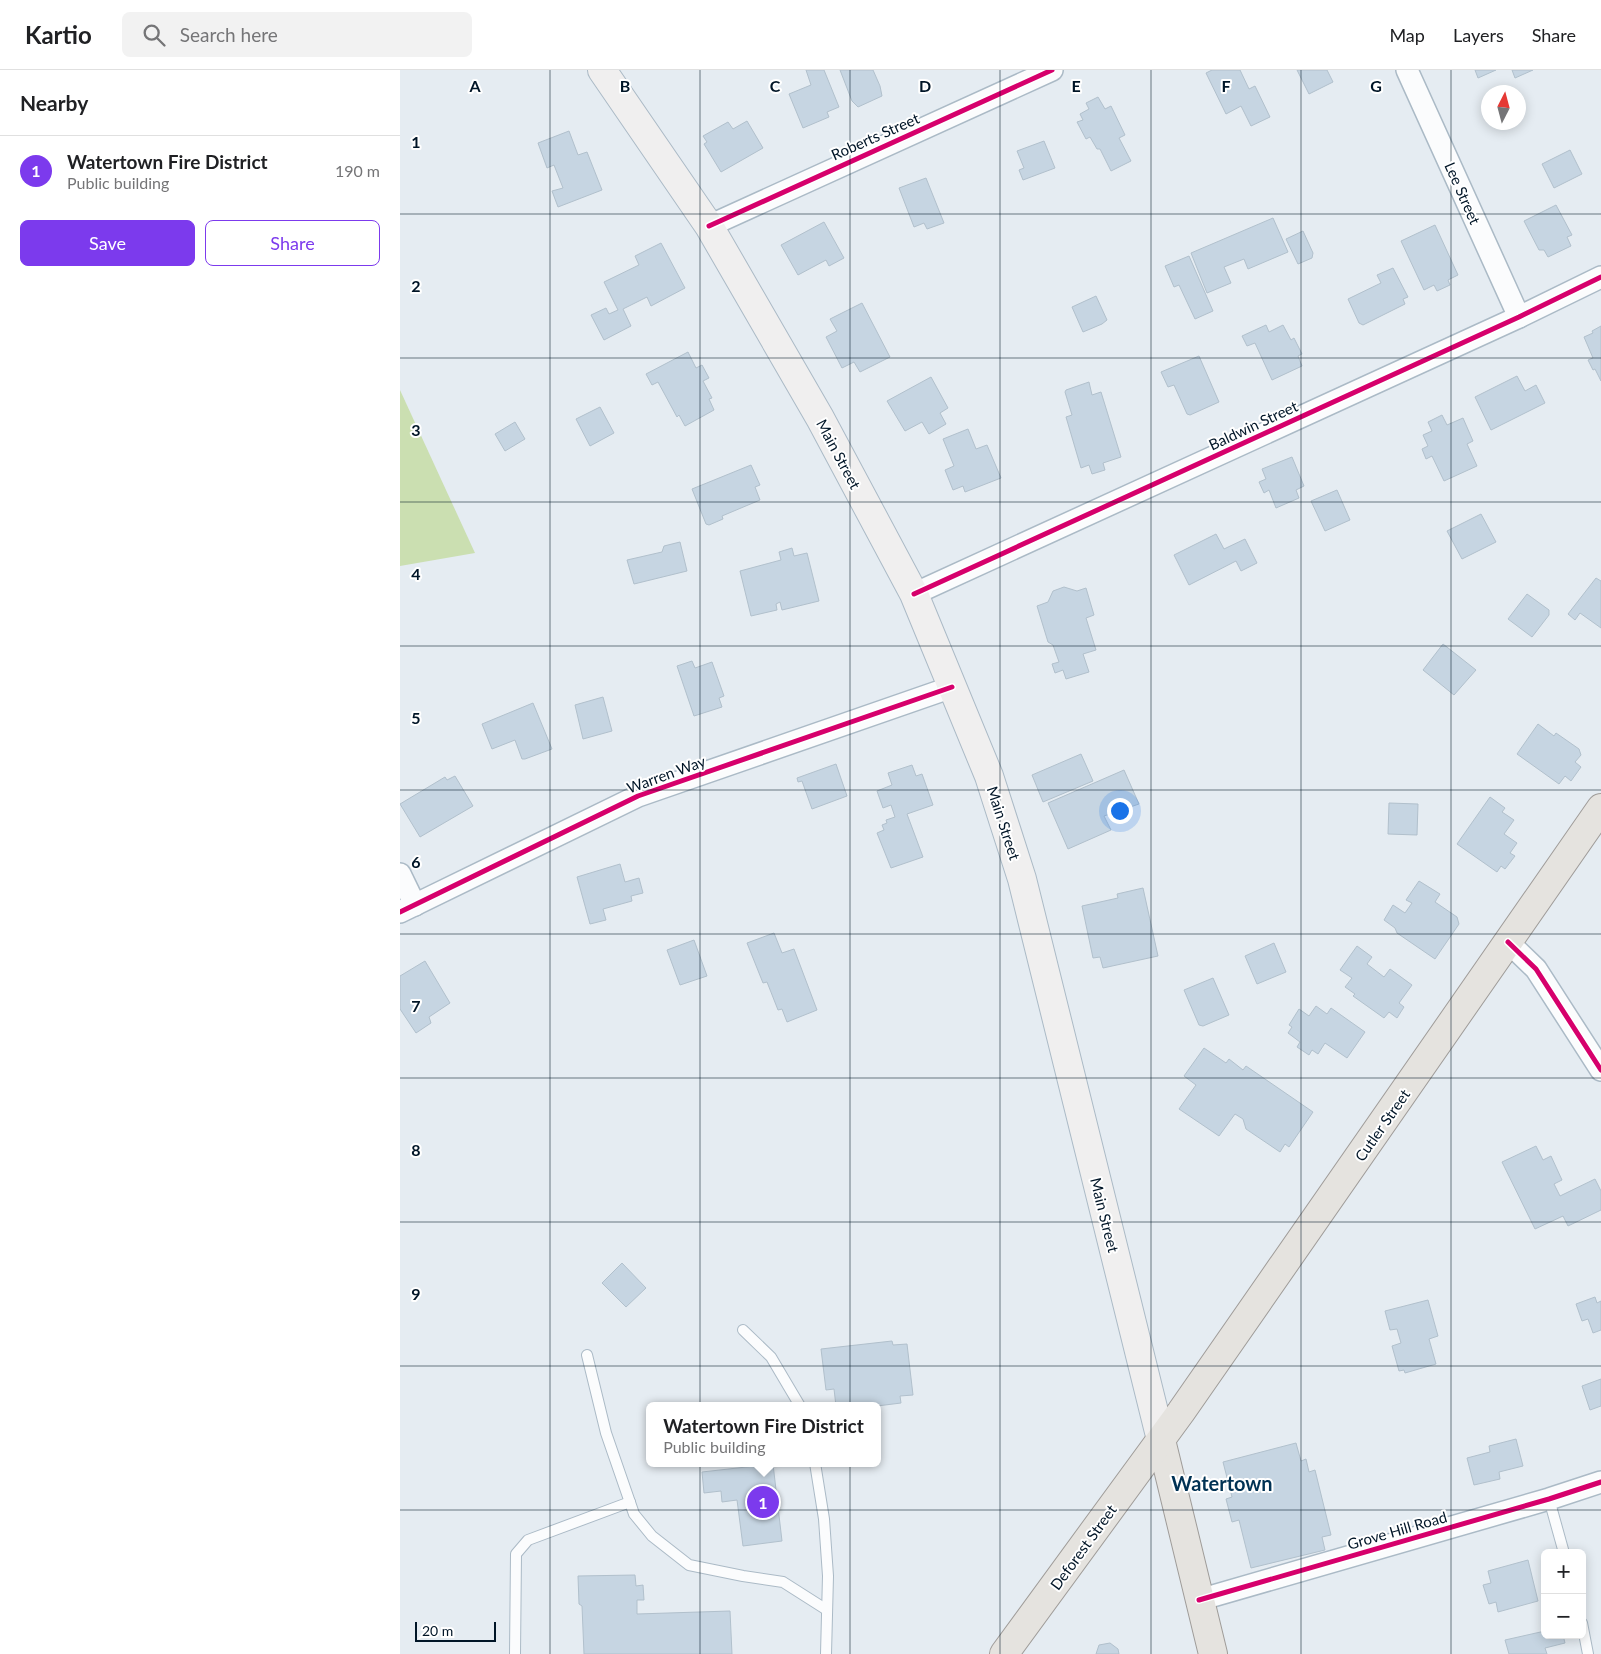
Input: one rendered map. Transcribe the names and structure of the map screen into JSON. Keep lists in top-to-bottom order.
{
  "streets": {
    "main road": ["Main Street", "Cutler Street", "Deforest Street"],
    "street": [
      "Roberts Street",
      "Lee Street",
      "Baldwin Street",
      "Warren Way",
      "Grove Hill Road"
    ]
  },
  "crossings": [
    ["Roberts Street", "Main Street"],
    ["Lee Street", "Baldwin Street"],
    ["Baldwin Street", "Main Street"],
    ["Main Street", "Warren Way"],
    ["Main Street", "Cutler Street"],
    ["Main Street", "Grove Hill Road"],
    ["Main Street", "Deforest Street"],
    ["Cutler Street", "Deforest Street"]
  ],
  "districts": ["Watertown"],
  "scale_bar": "20 m",
  "north": "top",
  "page": {
    "header": "Kartio",
    "search": "Search here",
    "nav": ["Map", "Layers", "Share"],
    "heading": "Nearby",
    "list": [
      {
        "mark": "1",
        "name": "Watertown Fire District",
        "note": "Public building",
        "value": "190 m"
      }
    ],
    "buttons": ["Save", "Share"],
    "popup": ["Watertown Fire District", "Public building"],
    "pins": "1",
    "map_buttons": ["+", "−"],
    "scale": "20 m"
  },
  "grid": {
    "columns": [
      "A",
      "B",
      "C",
      "D",
      "E",
      "F",
      "G"
    ],
    "rows": [
      "1",
      "2",
      "3",
      "4",
      "5",
      "6",
      "7",
      "8",
      "9"
    ]
  }
}
